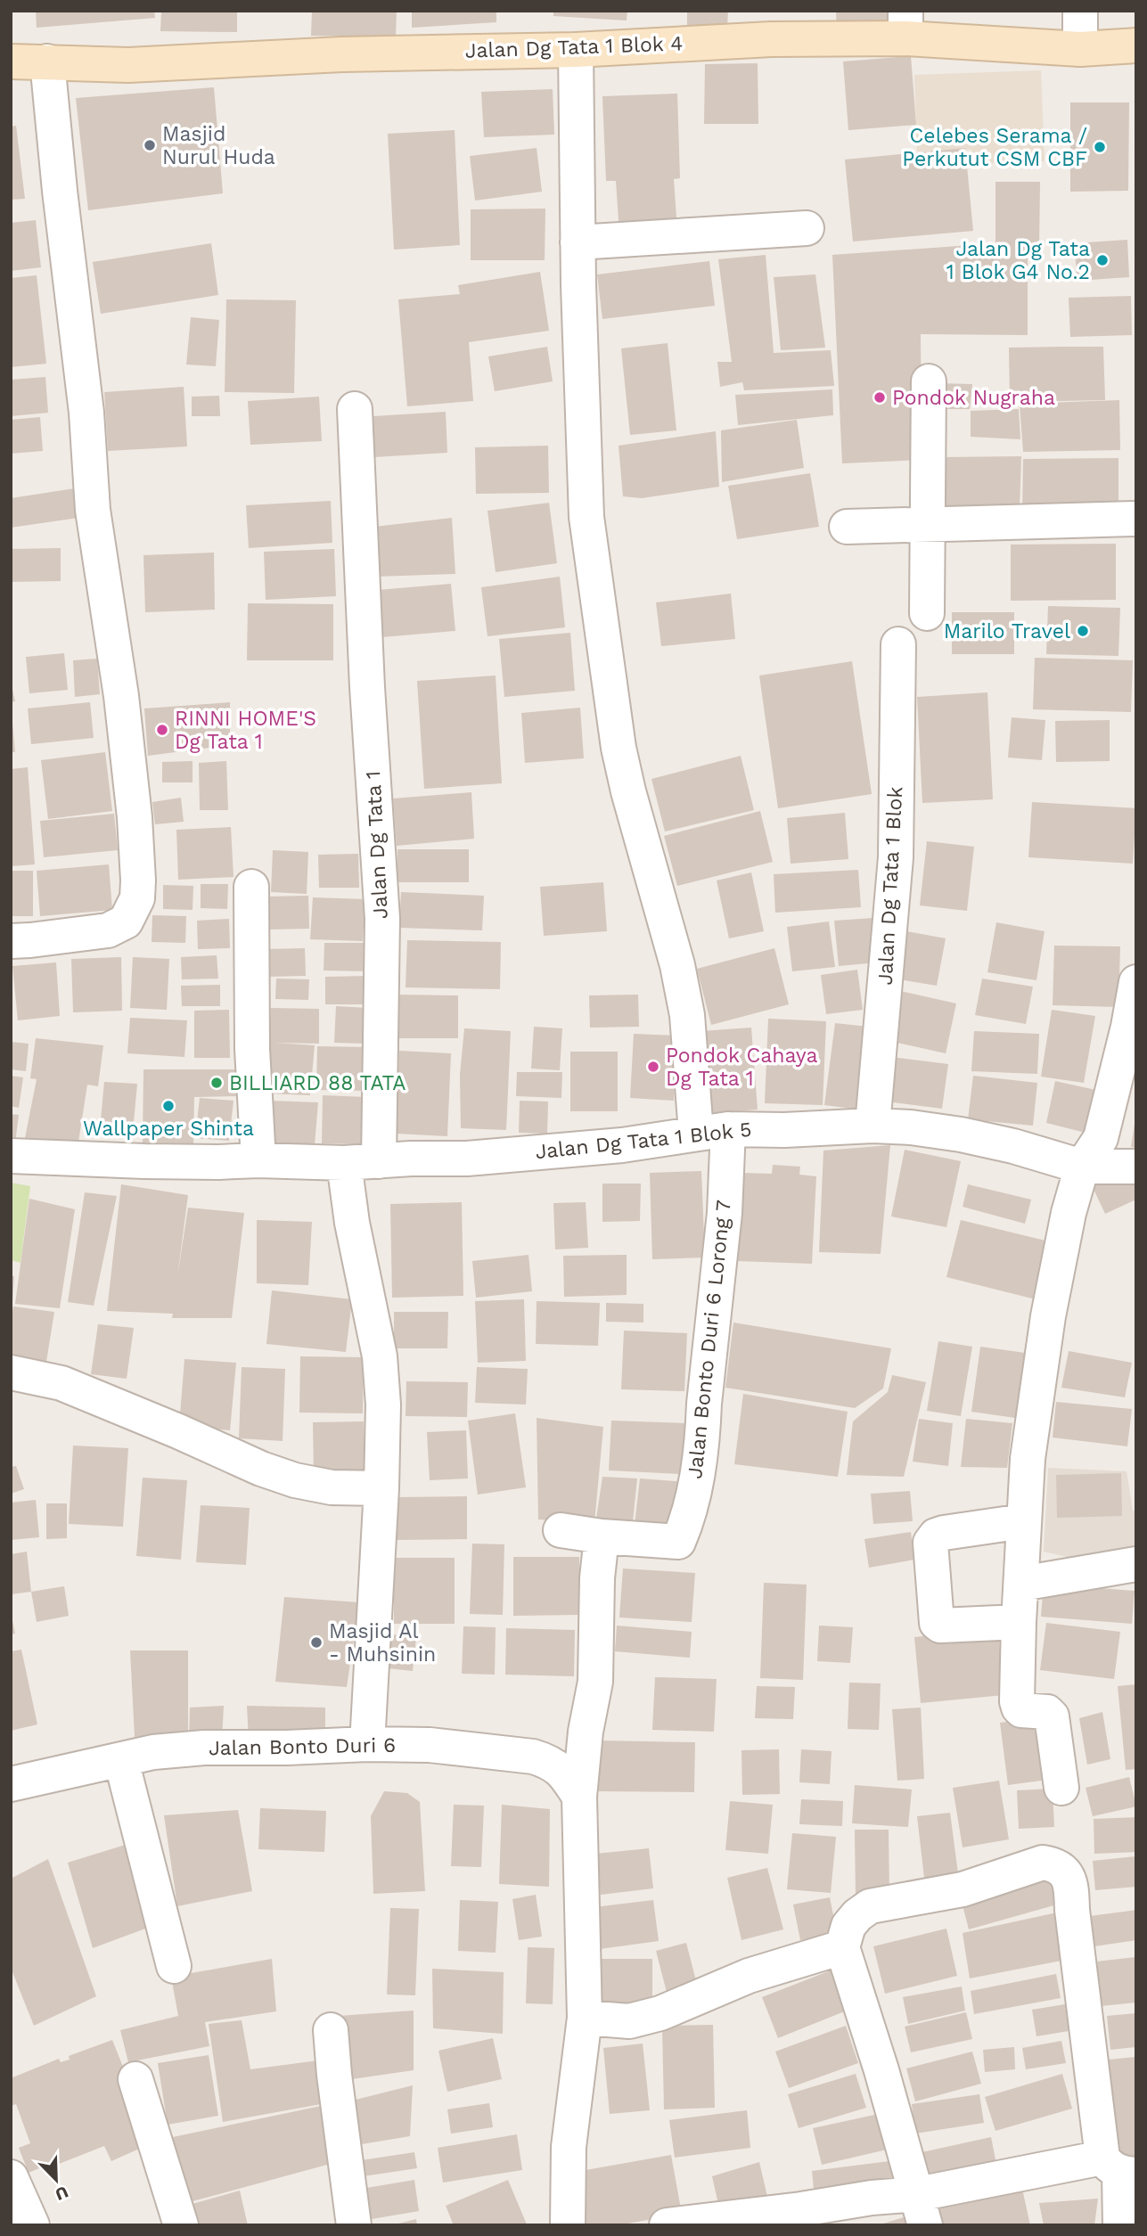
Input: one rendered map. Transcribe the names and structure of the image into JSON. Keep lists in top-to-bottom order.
{
  "streets": {
    "street": [
      "Jalan Dg Tata 1 Blok 4",
      "Jalan Dg Tata 1",
      "Jalan Dg Tata 1 Blok",
      "Jalan Dg Tata 1 Blok 5",
      "Jalan Bonto Duri 6 Lorong 7",
      "Jalan Bonto Duri 6"
    ]
  },
  "crossings": [
    ["Jalan Dg Tata 1", "Jalan Dg Tata 1 Blok 5"],
    ["Jalan Dg Tata 1 Blok", "Jalan Dg Tata 1 Blok 5"],
    ["Jalan Dg Tata 1 Blok 5", "Jalan Bonto Duri 6 Lorong 7"]
  ],
  "places": [
    "Masjid Nurul Huda",
    "Celebes Serama / Perkutut CSM CBF",
    "Jalan Dg Tata 1 Blok G4 No.2",
    "Pondok Nugraha",
    "Marilo Travel",
    "RINNI HOME'S Dg Tata 1",
    "Pondok Cahaya Dg Tata 1",
    "BILLIARD 88 TATA",
    "Wallpaper Shinta",
    "Masjid Al - Muhsinin"
  ],
  "north": "bottom right"
}
